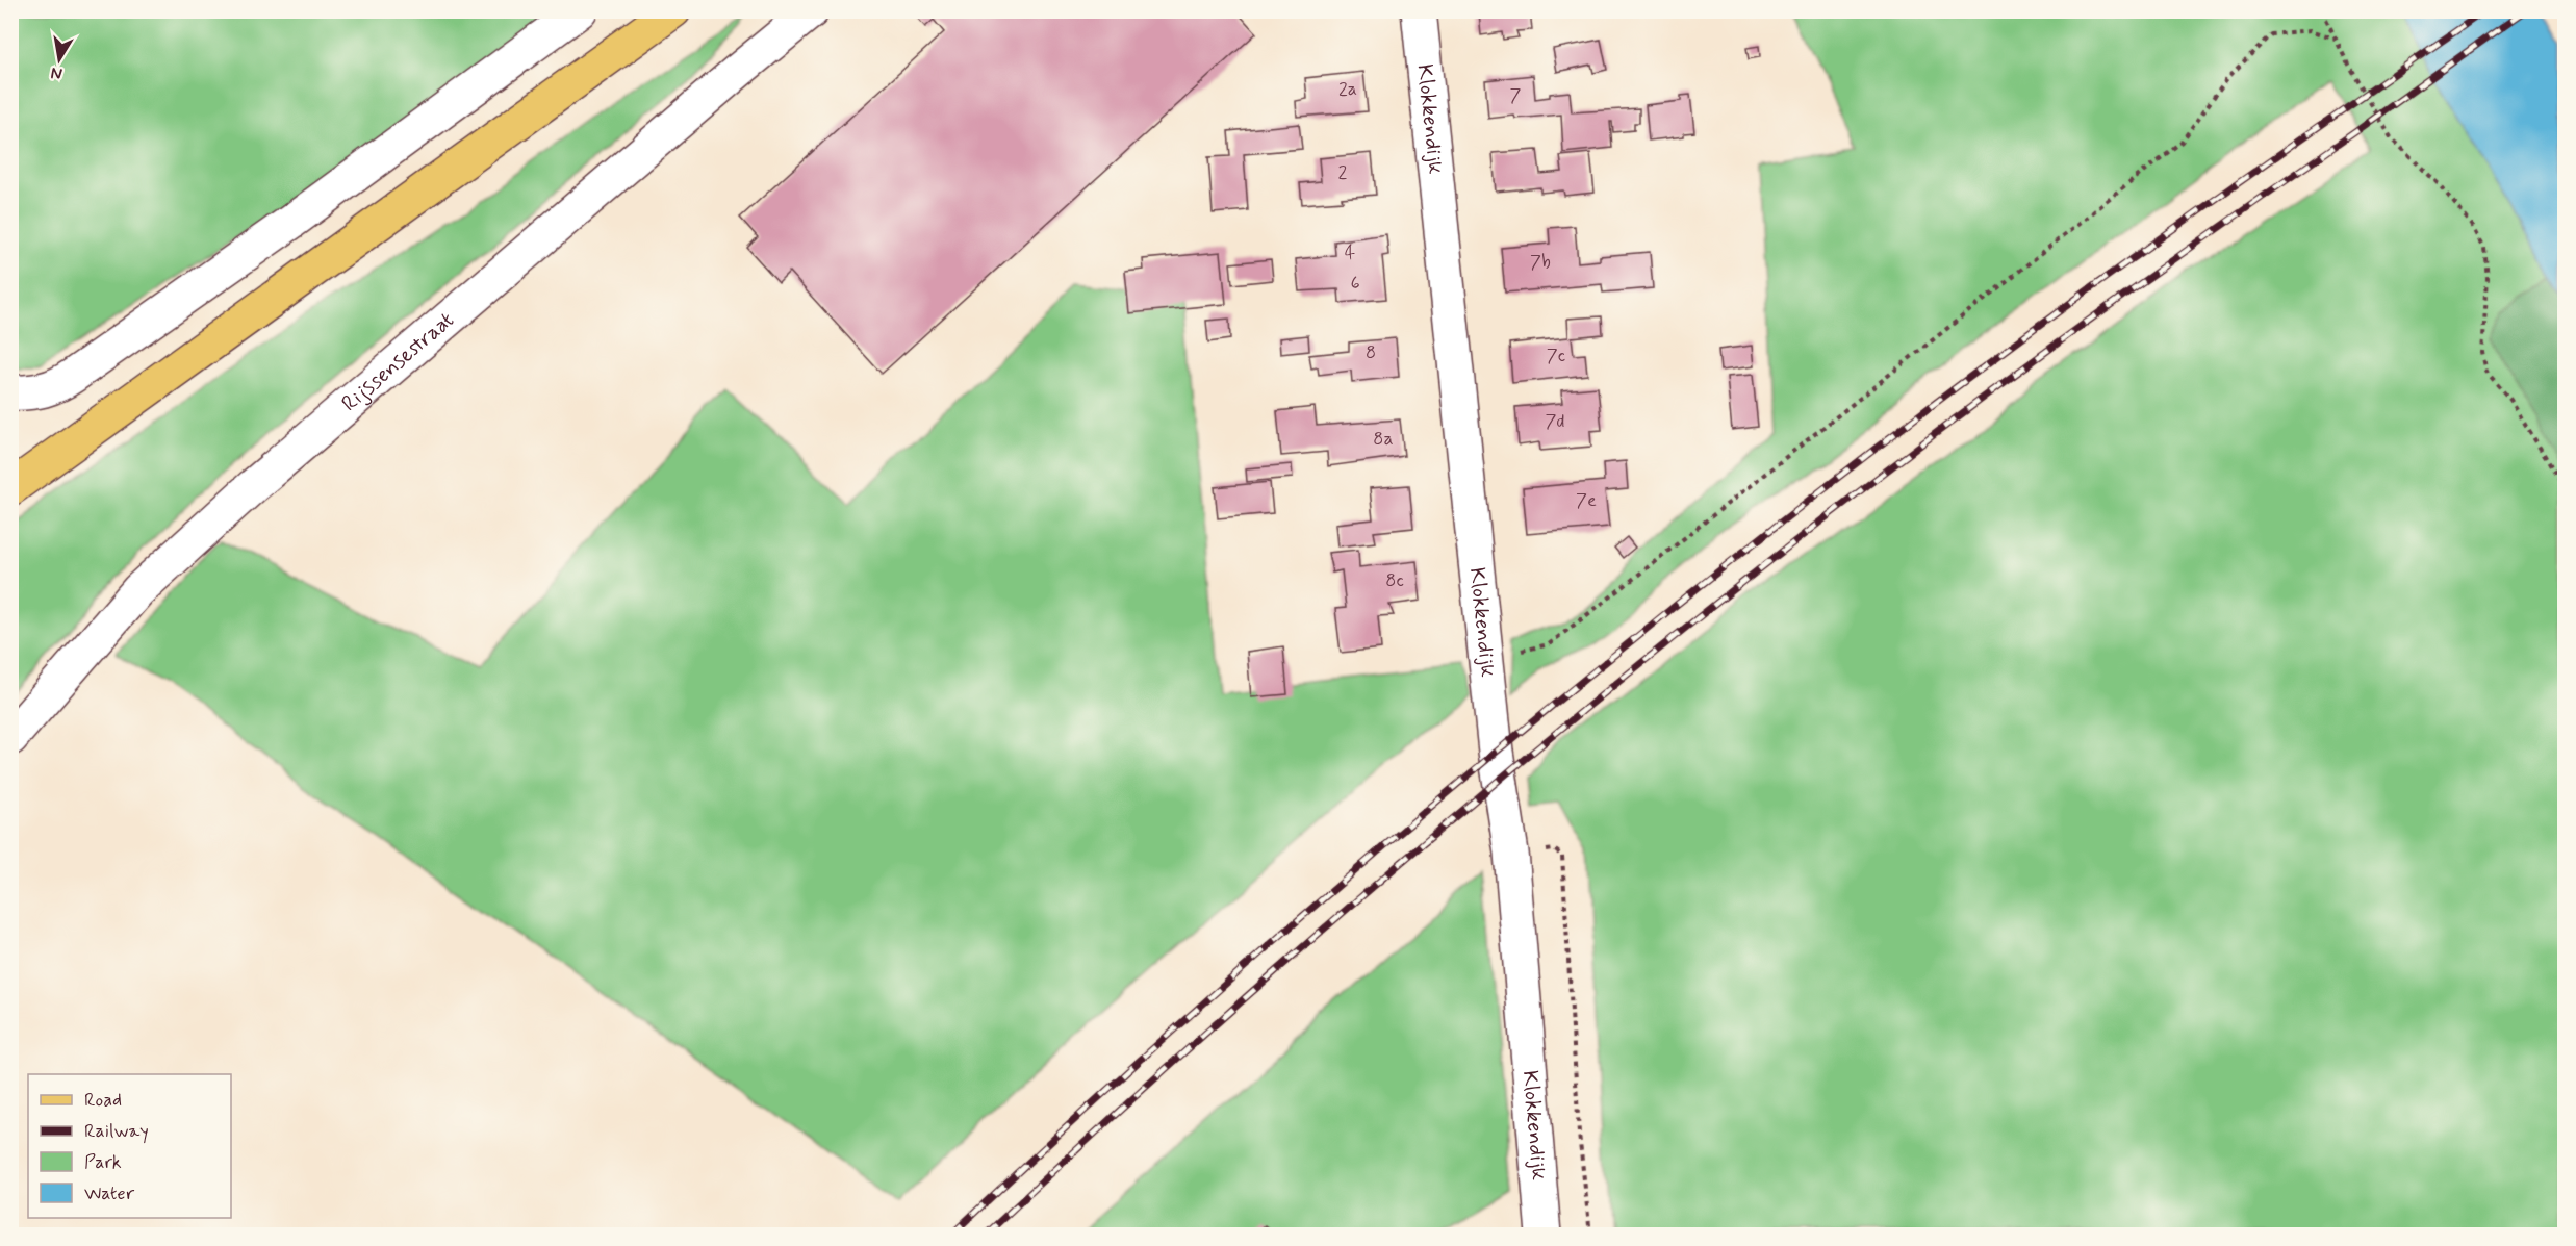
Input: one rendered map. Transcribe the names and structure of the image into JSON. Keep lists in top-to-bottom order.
{
  "streets": {
    "street": ["Klokkendijk", "Rijssensestraat"]
  },
  "house_numbers": [
    "2a",
    "7",
    "2",
    "4",
    "7b",
    "6",
    "8",
    "7c",
    "7d",
    "8a",
    "7e",
    "8c"
  ],
  "legend": [
    "Road",
    "Railway",
    "Park",
    "Water"
  ],
  "north": "bottom"
}
